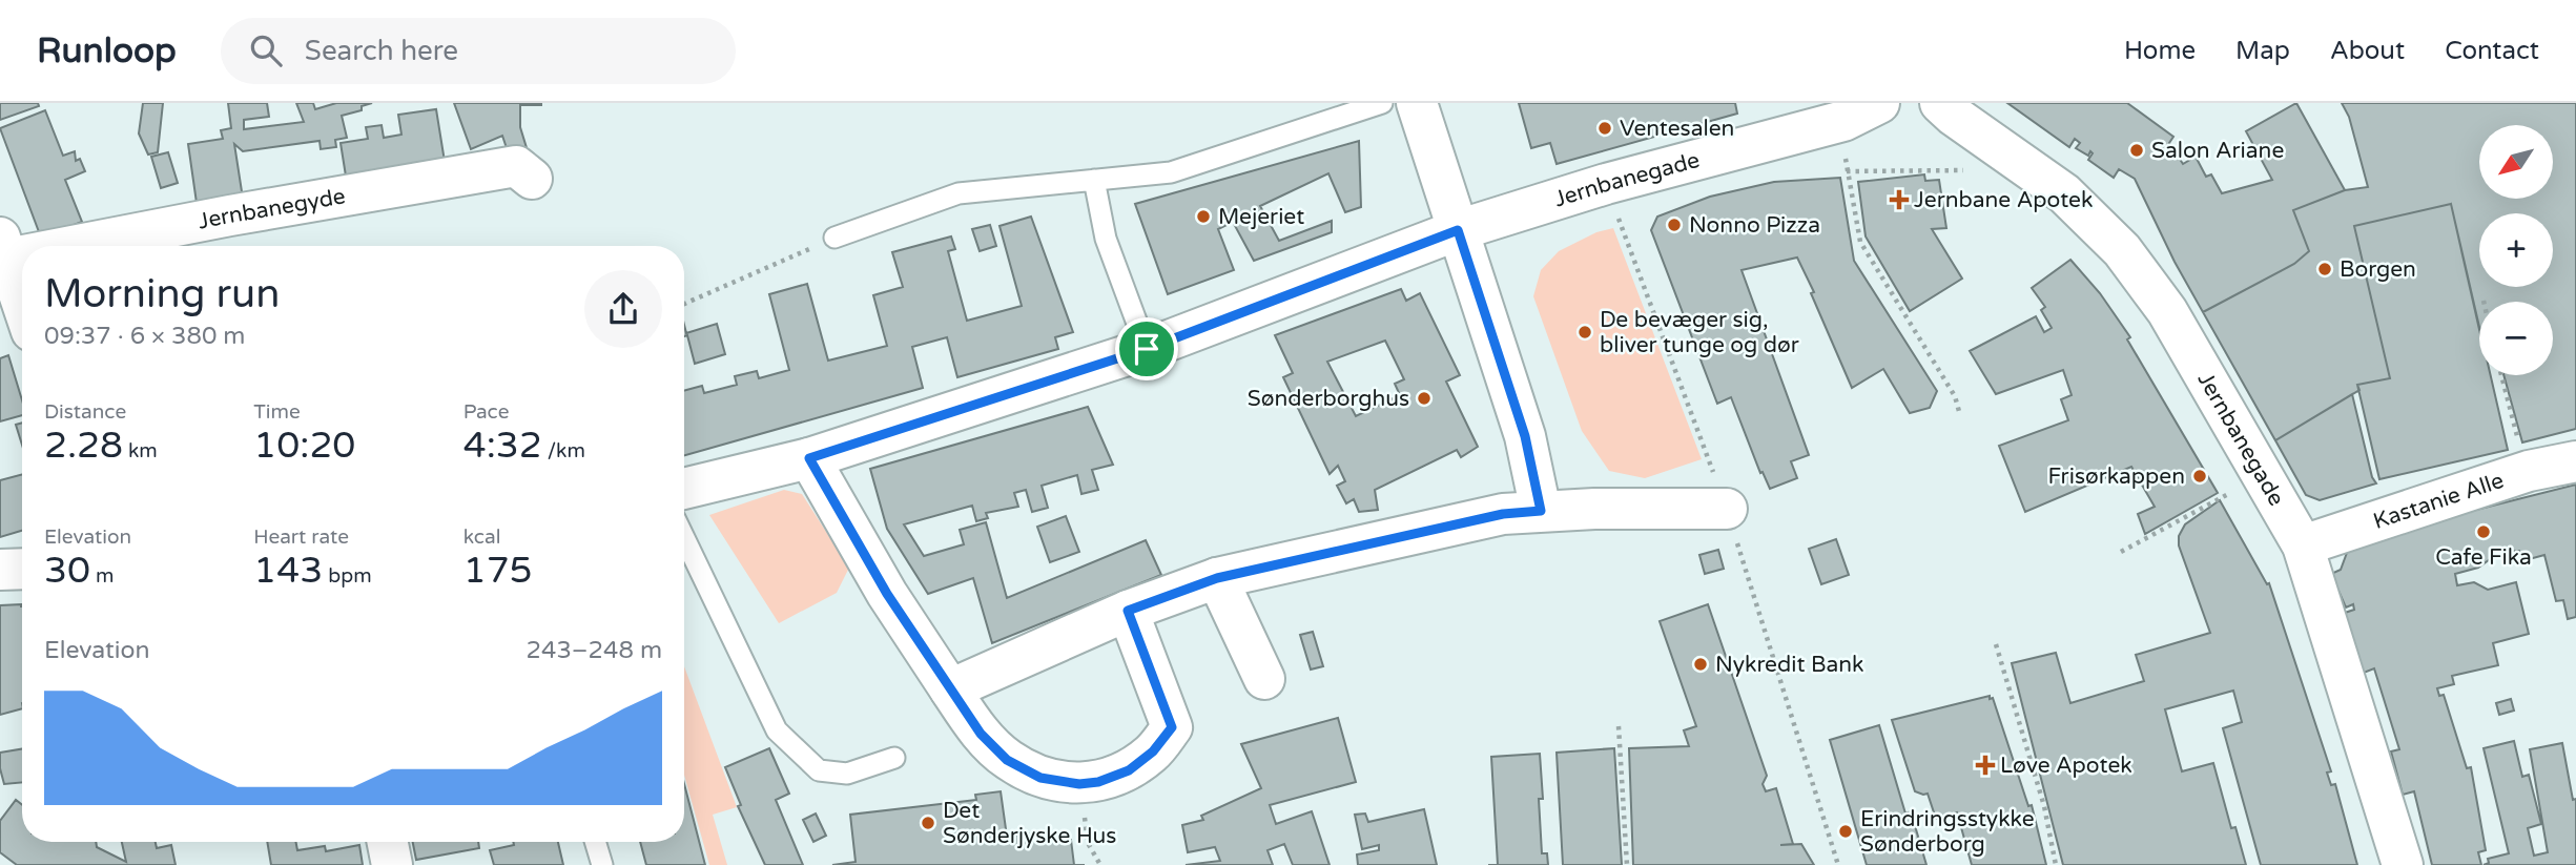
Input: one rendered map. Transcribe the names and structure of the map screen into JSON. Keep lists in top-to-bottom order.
{
  "streets": {
    "street": ["Jernbanegade", "Jernbanegyde", "Kastanie Alle"]
  },
  "crossings": [
    ["Jernbanegade", "Kastanie Alle"]
  ],
  "places": {
    "other": [
      "Ventesalen",
      "Salon Ariane",
      "Mejeriet",
      "Nonno Pizza",
      "Borgen",
      "De bevæger sig, bliver tunge og dør",
      "Sønderborghus",
      "Frisørkappen",
      "Cafe Fika",
      "Nykredit Bank",
      "Det Sønderjyske Hus",
      "Erindringsstykke Sønderborg"
    ],
    "health": ["Jernbane Apotek", "Løve Apotek"]
  },
  "north": "bottom left",
  "page": {
    "header": "Runloop",
    "search": "Search here",
    "nav": [
      "Home",
      "Map",
      "About",
      "Contact"
    ],
    "map_buttons": ["+", "−"],
    "heading": ["Morning run", "09:37 · 6 × 380 m"],
    "stats": [
      ["Distance", "2.28 km"],
      ["Time", "10:20"],
      ["Pace", "4:32 /km"],
      ["Elevation", "30 m"],
      ["Heart rate", "143 bpm"],
      ["kcal", "175"]
    ],
    "chart": ["Elevation", "243–248 m"]
  }
}
